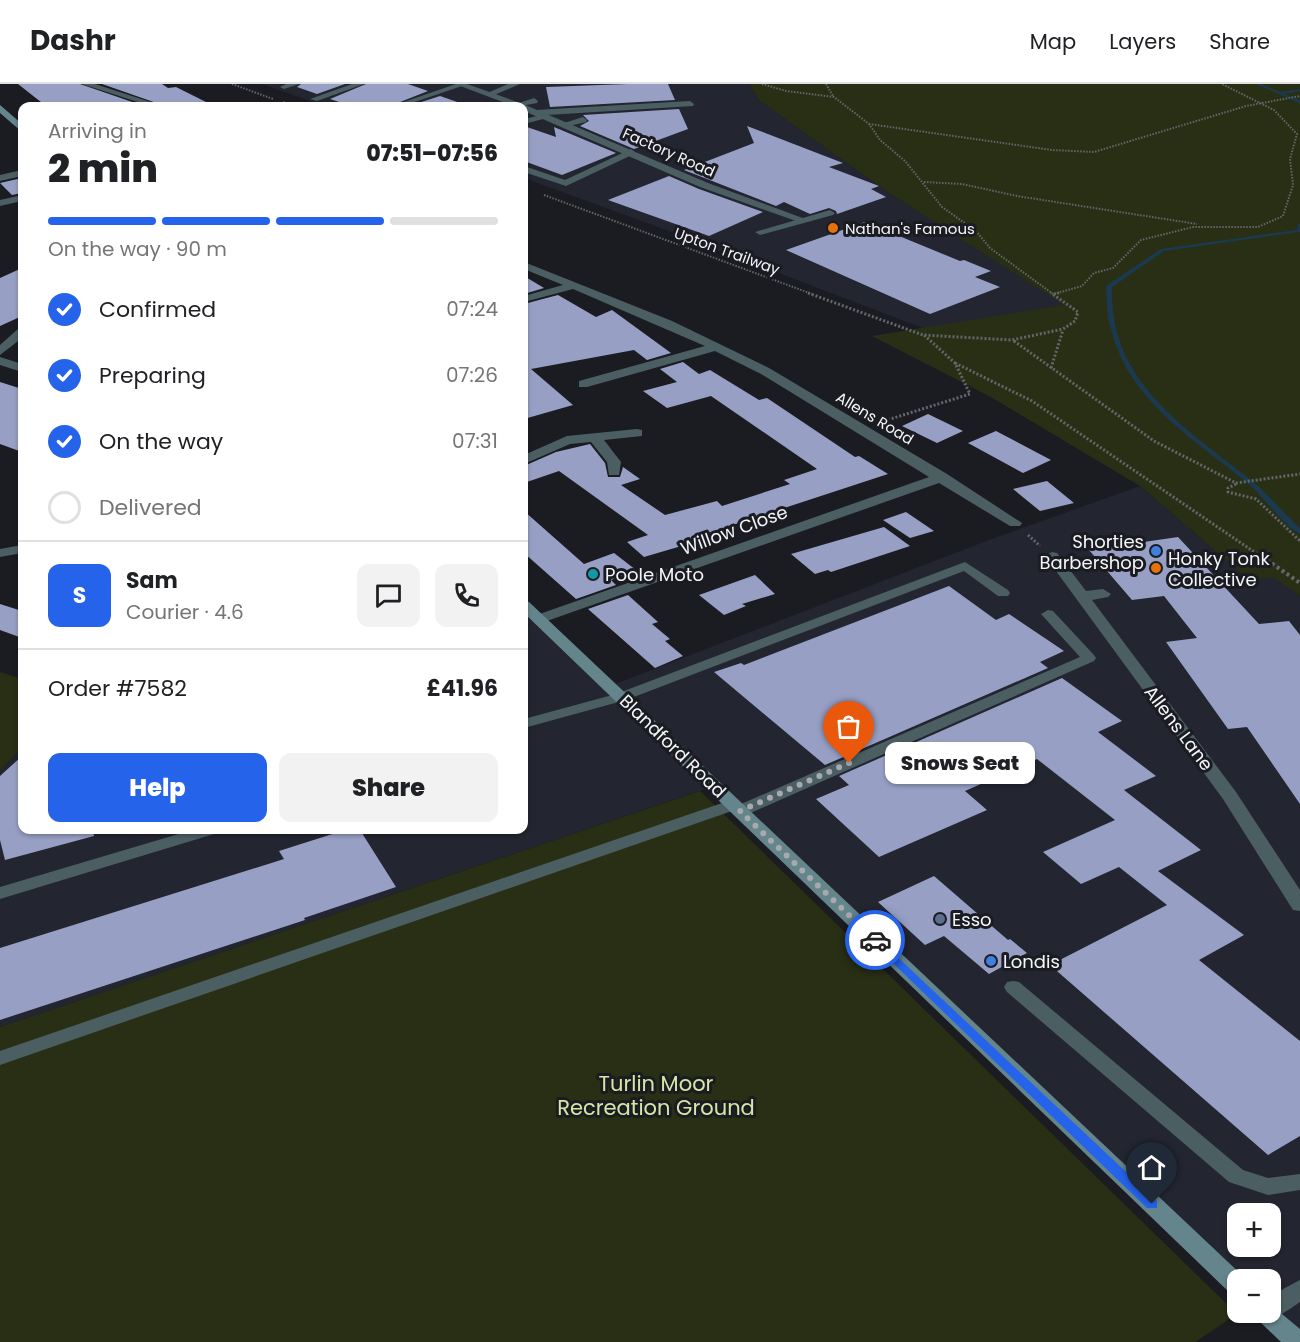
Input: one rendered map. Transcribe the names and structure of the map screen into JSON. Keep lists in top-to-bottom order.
{
  "streets": {
    "main road": ["Blandford Road"],
    "street": [
      "Factory Road",
      "Allens Road",
      "Willow Close",
      "Allens Lane"
    ],
    "path": ["Upton Trailway"]
  },
  "crossings": [
    ["Allens Road", "Willow Close"],
    ["Willow Close", "Blandford Road"]
  ],
  "parks": ["Turlin Moor Recreation Ground"],
  "places": [
    "Nathan's Famous",
    "Shorties Barbershop",
    "Honky Tonk Collective",
    "Poole Moto",
    "Snows Seat",
    "Esso",
    "Londis"
  ],
  "page": {
    "header": "Dashr",
    "nav": ["Map", "Layers", "Share"],
    "heading": ["2 min", "Arriving in", "07:51–07:56"],
    "panel": [
      "Sam",
      "Courier · 4.6",
      "Order #7582",
      "£41.96"
    ],
    "bar": "On the way · 90 m",
    "list": [
      ["Confirmed", "07:24"],
      ["Preparing", "07:26"],
      ["On the way", "07:31"],
      "Delivered"
    ],
    "round": "S",
    "buttons": ["Help", "Share"],
    "bubble": "Snows Seat",
    "map_buttons": ["+", "−"]
  }
}
